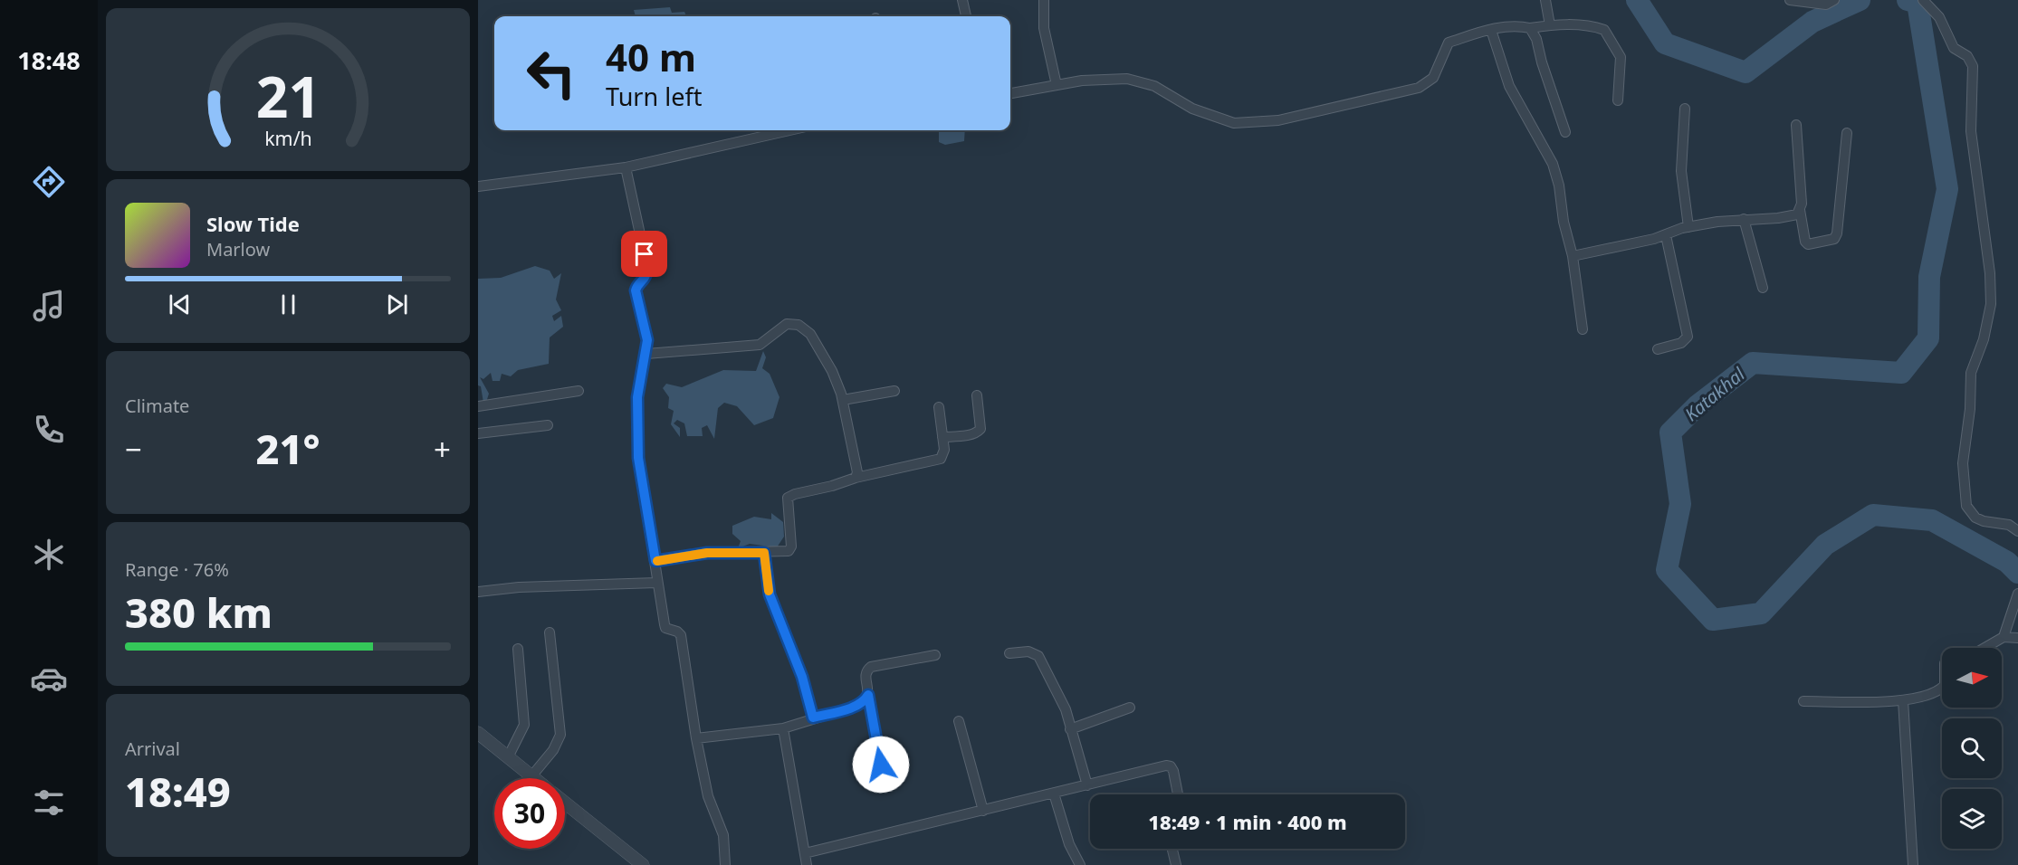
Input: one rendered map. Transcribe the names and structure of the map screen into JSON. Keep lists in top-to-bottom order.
{
  "water": ["Katakhal"],
  "north": "right",
  "page": {
    "tabs": "18:48",
    "turn": ["40 m", "Turn left"],
    "song": ["Slow Tide", "Marlow"],
    "tile": [
      "Climate",
      ["Range · 76%", "380 km"],
      ["Arrival", "18:49"]
    ],
    "heat": ["−", "21°", "+"],
    "limit": "30",
    "trip": "18:49 · 1 min · 400 m",
    "gauge": ["21", "km/h"]
  }
}
